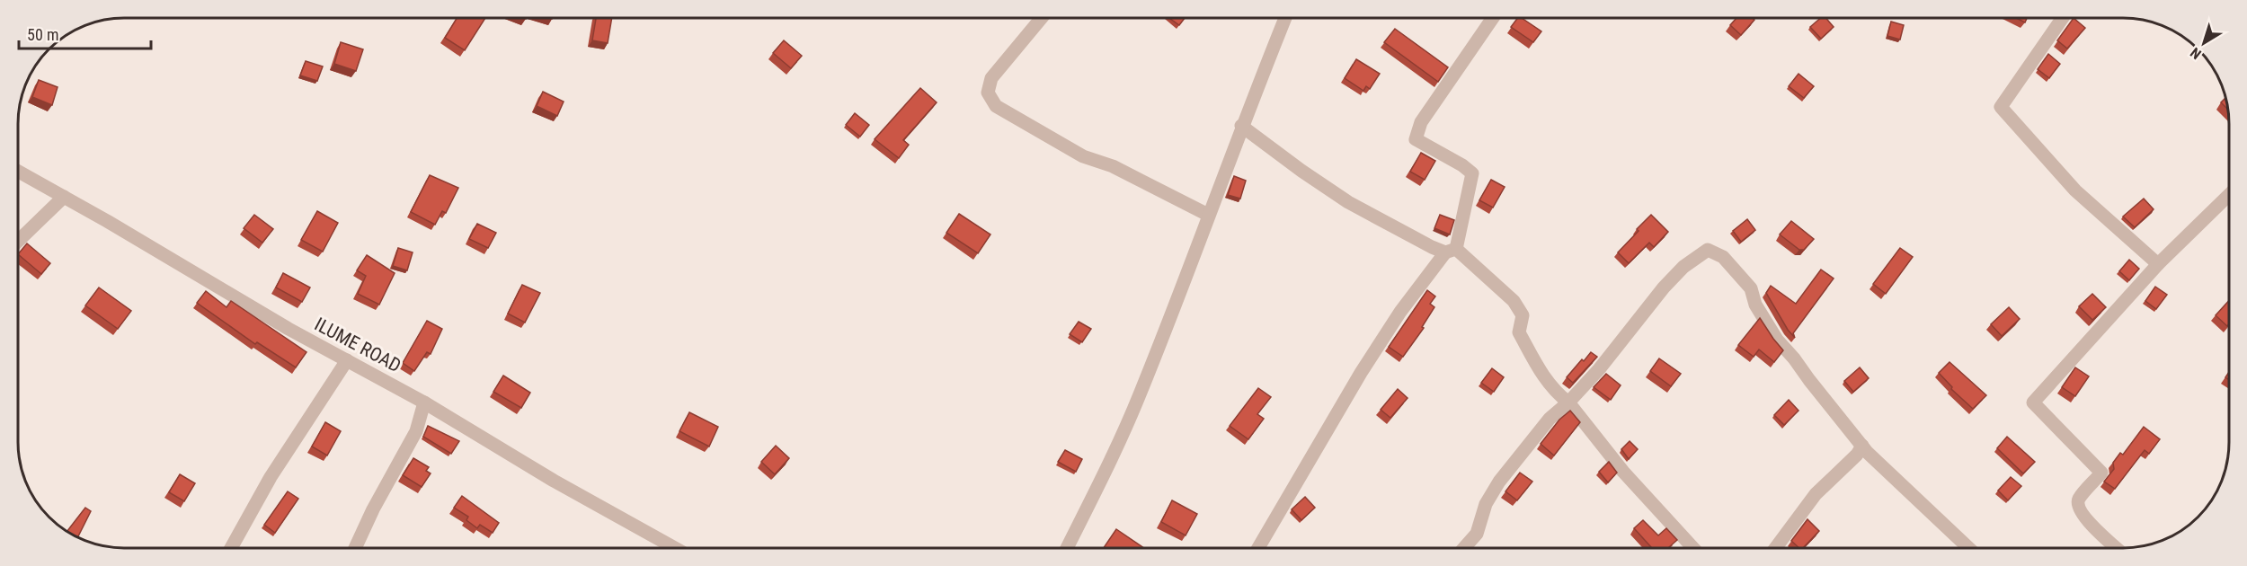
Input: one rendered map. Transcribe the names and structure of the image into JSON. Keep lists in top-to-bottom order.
{
  "streets": {
    "street": ["ILUME ROAD"]
  },
  "scale_bar": "50 m",
  "north": "bottom left"
}
